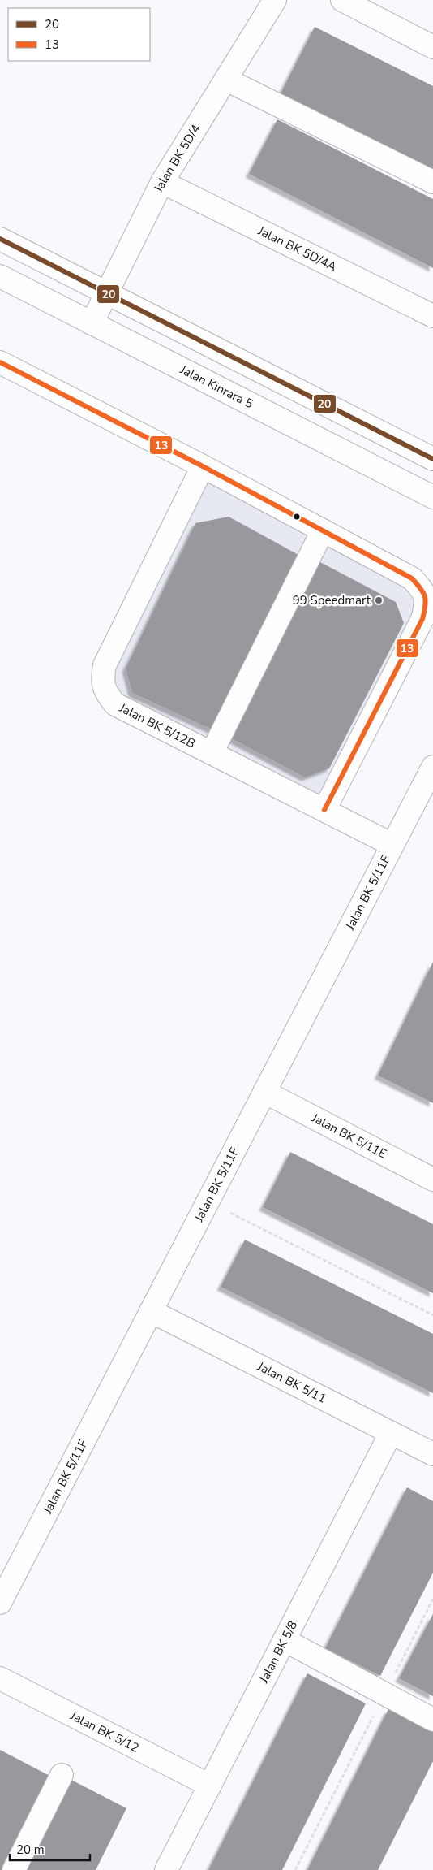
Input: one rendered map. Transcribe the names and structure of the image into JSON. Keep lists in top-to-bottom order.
{
  "streets": {
    "street": [
      "Jalan BK 5D/4",
      "Jalan BK 5D/4A",
      "Jalan Kinrara 5",
      "Jalan BK 5/12B",
      "Jalan BK 5/11F",
      "Jalan BK 5/11E",
      "Jalan BK 5/11",
      "Jalan BK 5/8",
      "Jalan BK 5/12"
    ]
  },
  "crossings": [
    ["Jalan BK 5D/4", "Jalan BK 5D/4A"],
    ["Jalan BK 5D/4", "Jalan Kinrara 5"],
    ["Jalan BK 5/12B", "Jalan BK 5/11F"],
    ["Jalan BK 5/11F", "Jalan BK 5/11E"],
    ["Jalan BK 5/11F", "Jalan BK 5/11"],
    ["Jalan BK 5/11", "Jalan BK 5/8"],
    ["Jalan BK 5/8", "Jalan BK 5/12"]
  ],
  "places": ["99 Speedmart"],
  "lines": ["transit line 20", "transit line 13"],
  "legend": ["20", "13"],
  "scale_bar": "20 m"
}
